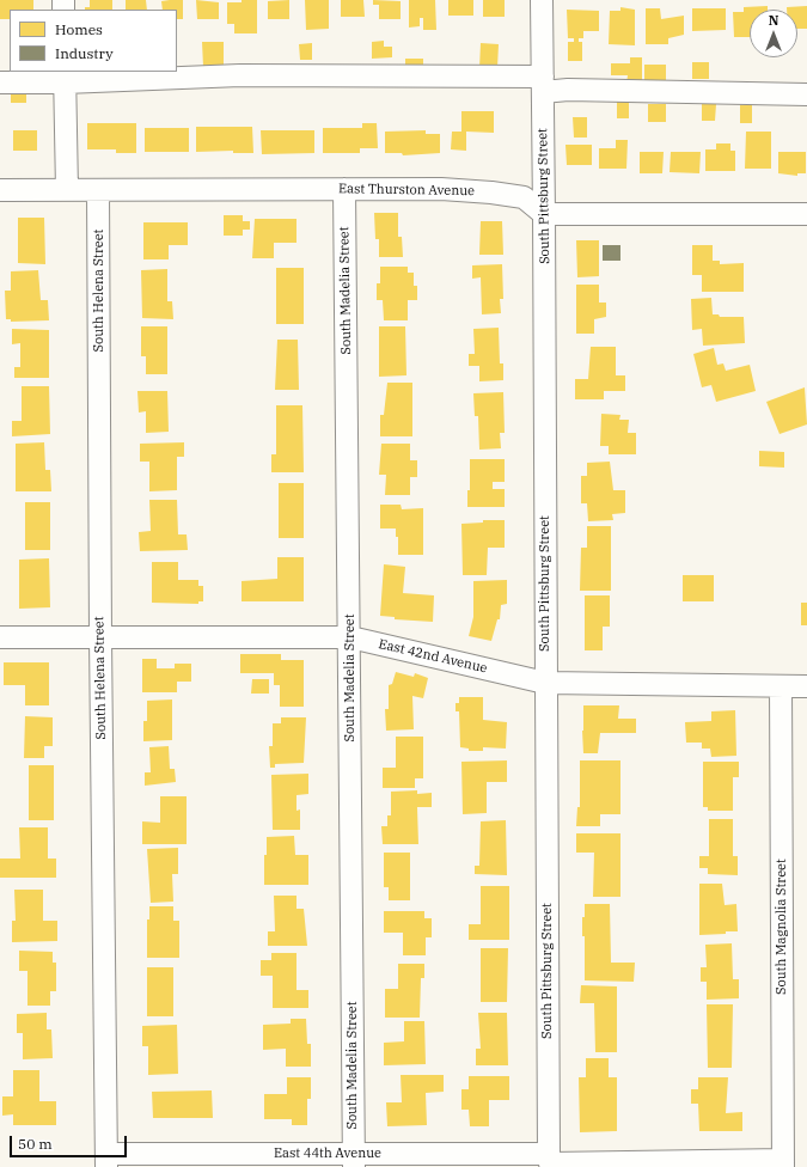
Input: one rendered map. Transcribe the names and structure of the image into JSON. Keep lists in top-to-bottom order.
{
  "streets": {
    "street": [
      "East Thurston Avenue",
      "South Pittsburg Street",
      "South Helena Street",
      "South Madelia Street",
      "East 42nd Avenue",
      "South Magnolia Street",
      "East 44th Avenue"
    ]
  },
  "crossings": [
    ["East Thurston Avenue", "South Pittsburg Street"],
    ["East Thurston Avenue", "South Helena Street"],
    ["East Thurston Avenue", "South Madelia Street"],
    ["South Pittsburg Street", "East 42nd Avenue"],
    ["South Pittsburg Street", "East 44th Avenue"],
    ["South Helena Street", "East 42nd Avenue"],
    ["South Helena Street", "East 44th Avenue"],
    ["South Madelia Street", "East 42nd Avenue"],
    ["South Madelia Street", "East 44th Avenue"],
    ["East 42nd Avenue", "South Magnolia Street"],
    ["South Magnolia Street", "East 44th Avenue"]
  ],
  "legend": ["Homes", "Industry"],
  "scale_bar": "50 m",
  "north": "top"
}
